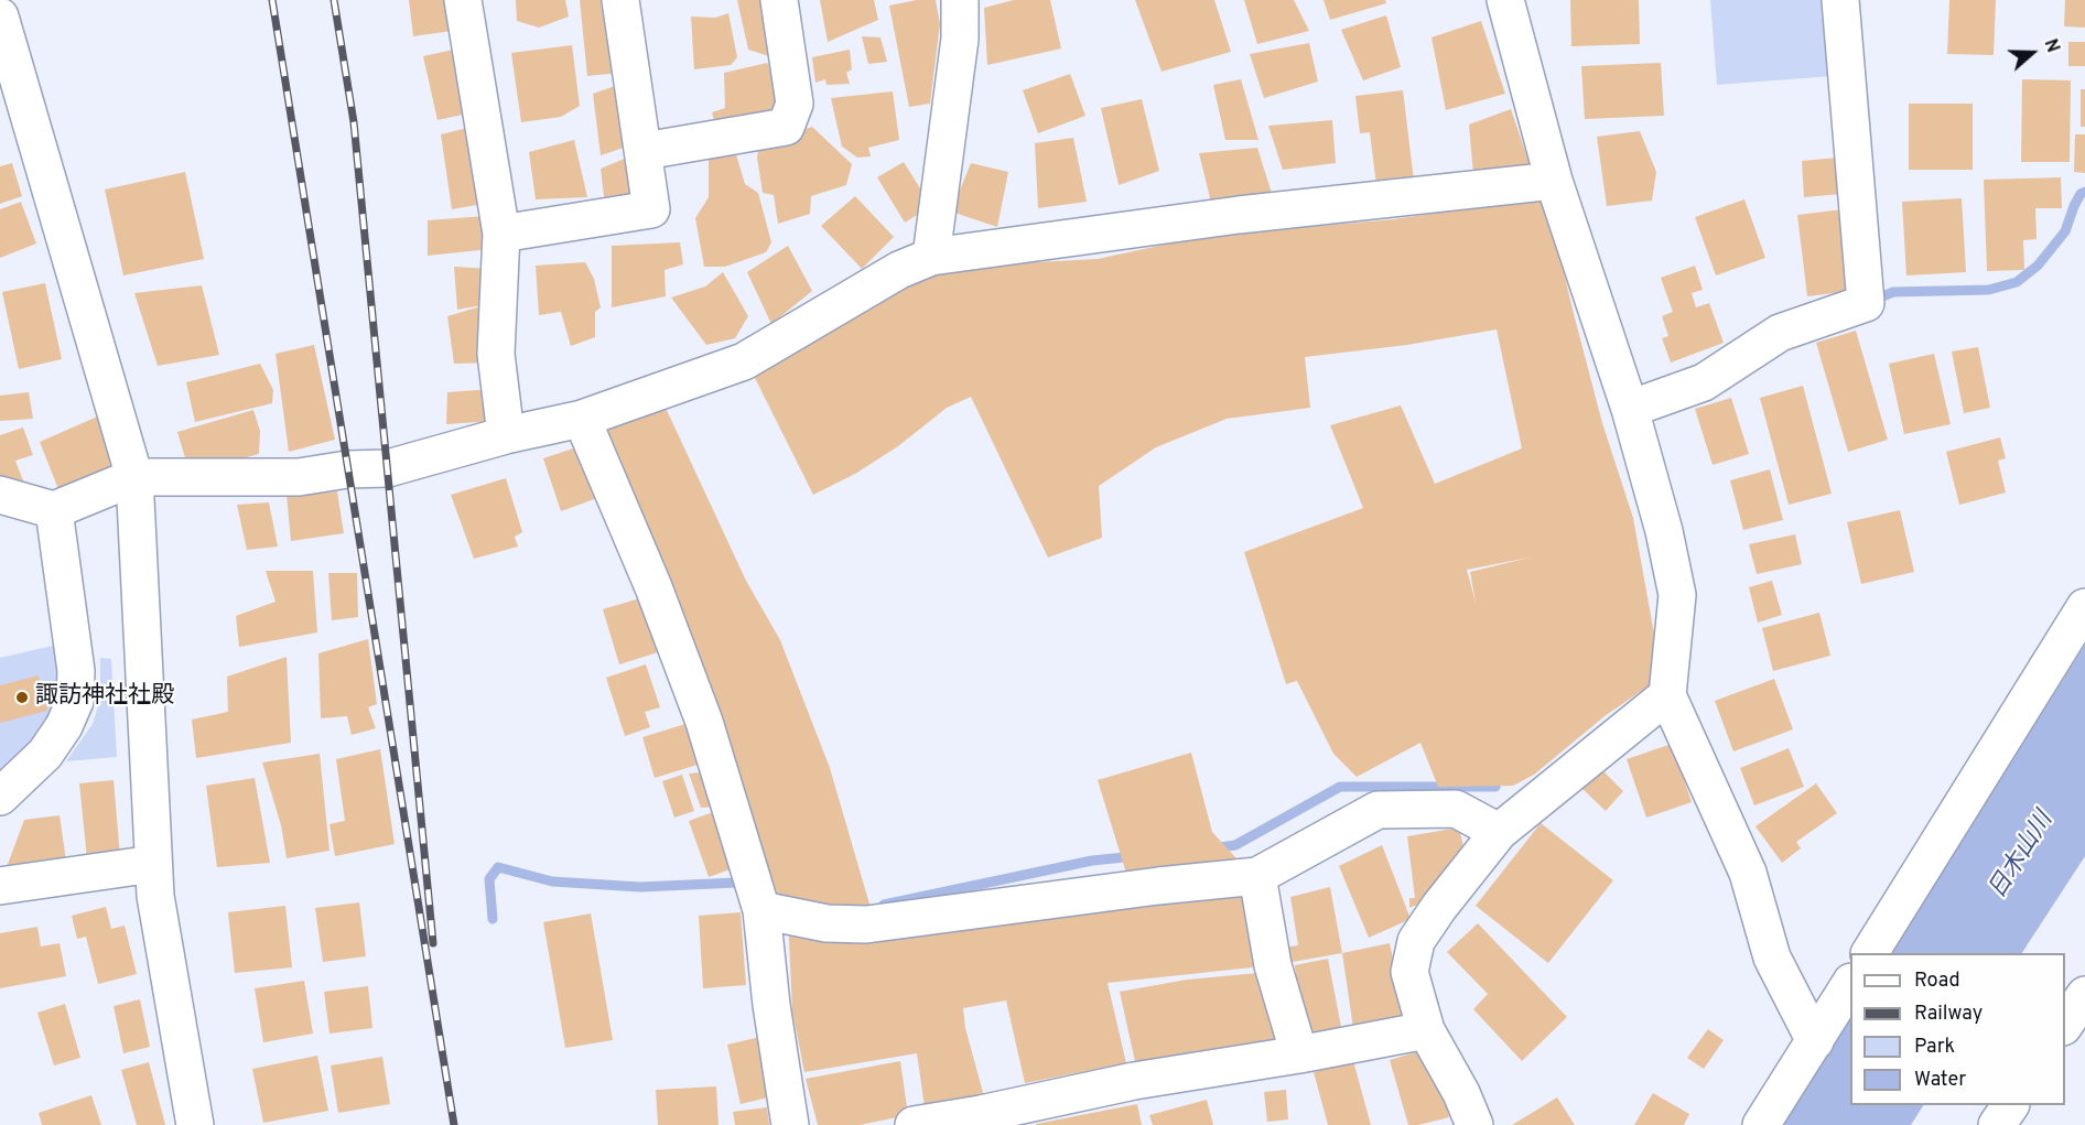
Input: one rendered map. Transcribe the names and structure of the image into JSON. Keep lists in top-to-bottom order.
{
  "water": ["日木山川"],
  "places": ["諏訪神社社殿"],
  "legend": [
    "Road",
    "Railway",
    "Park",
    "Water"
  ],
  "north": "right"
}
